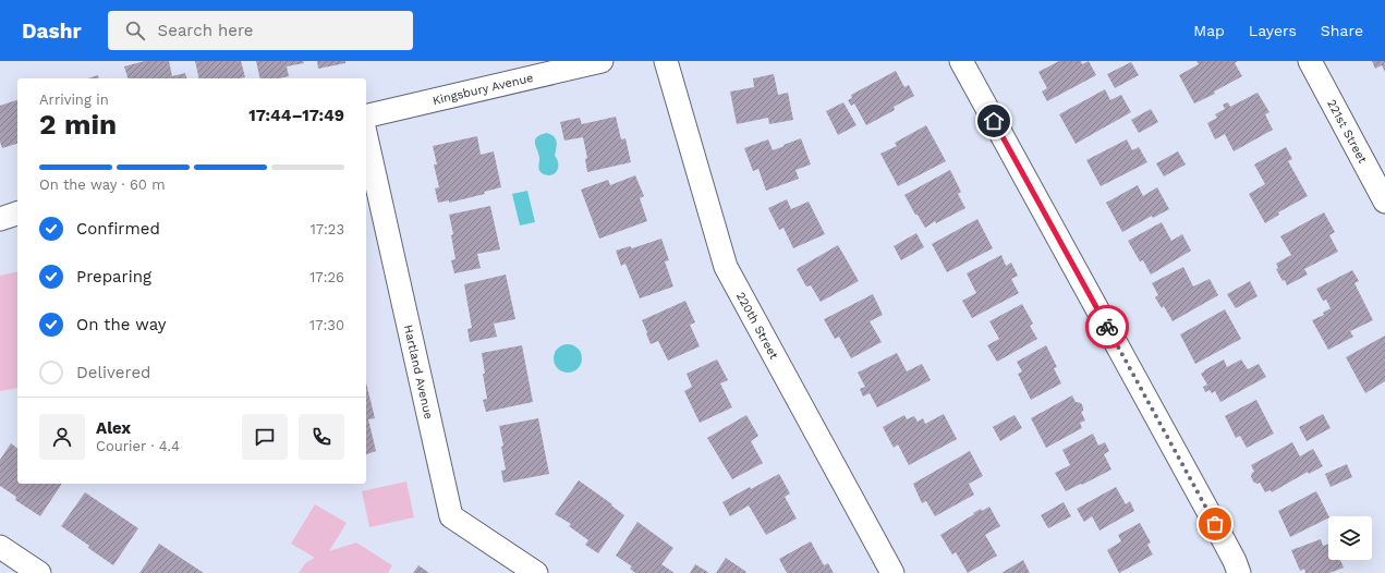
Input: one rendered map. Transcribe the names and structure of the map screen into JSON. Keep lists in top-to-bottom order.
{
  "streets": {
    "street": [
      "Kingsbury Avenue",
      "221st Street",
      "220th Street",
      "Hartland Avenue"
    ]
  },
  "page": {
    "header": "Dashr",
    "search": "Search here",
    "nav": ["Map", "Layers", "Share"],
    "heading": ["2 min", "Arriving in", "17:44–17:49"],
    "panel": ["Alex", "Courier · 4.4"],
    "bar": "On the way · 60 m",
    "list": [
      ["Confirmed", "17:23"],
      ["Preparing", "17:26"],
      ["On the way", "17:30"],
      "Delivered"
    ]
  }
}
